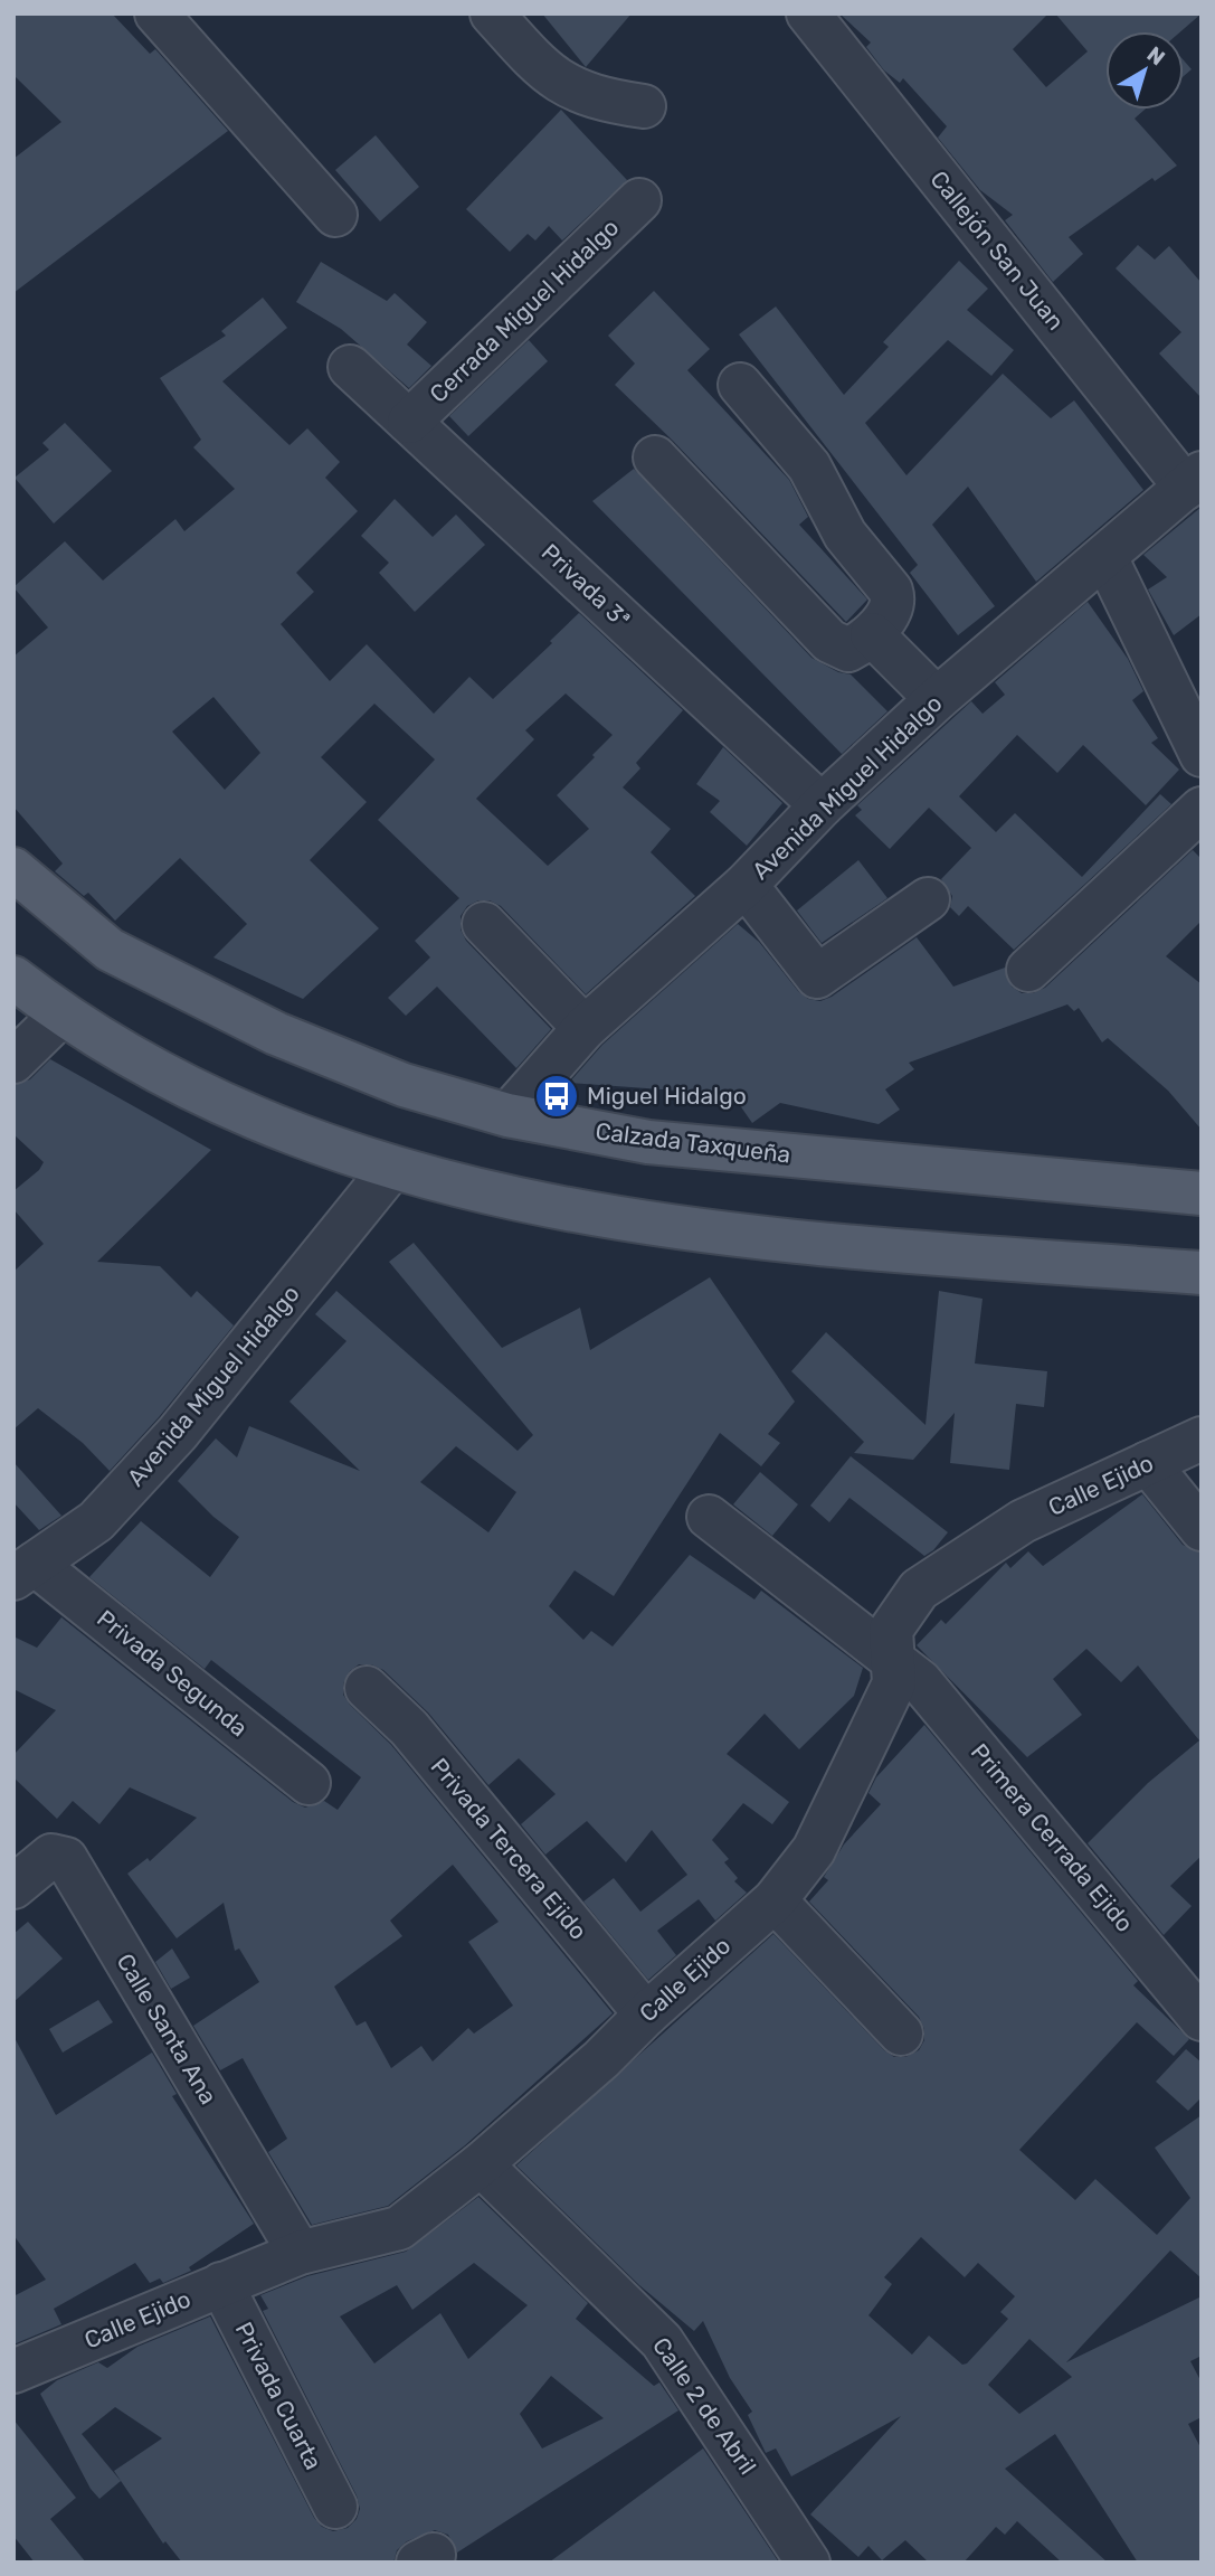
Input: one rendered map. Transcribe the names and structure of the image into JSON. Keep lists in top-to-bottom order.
{
  "streets": {
    "main road": ["Calzada Taxqueña"],
    "street": [
      "Callejón San Juan",
      "Cerrada Miguel Hidalgo",
      "Privada 3ª",
      "Avenida Miguel Hidalgo",
      "Calle Ejido",
      "Privada Segunda",
      "Primera Cerrada Ejido",
      "Privada Tercera Ejido",
      "Calle Santa Ana",
      "Privada Cuarta",
      "Calle 2 de Abril"
    ]
  },
  "crossings": [
    ["Callejón San Juan", "Avenida Miguel Hidalgo"],
    ["Cerrada Miguel Hidalgo", "Privada 3ª"],
    ["Privada 3ª", "Avenida Miguel Hidalgo"],
    ["Avenida Miguel Hidalgo", "Calzada Taxqueña"],
    ["Avenida Miguel Hidalgo", "Privada Segunda"],
    ["Calle Ejido", "Primera Cerrada Ejido"],
    ["Calle Ejido", "Privada Tercera Ejido"],
    ["Calle Ejido", "Calle Santa Ana"],
    ["Calle Ejido", "Privada Cuarta"],
    ["Calle Ejido", "Calle 2 de Abril"]
  ],
  "places": {
    "bus stop": ["Miguel Hidalgo"]
  },
  "north": "top right"
}
